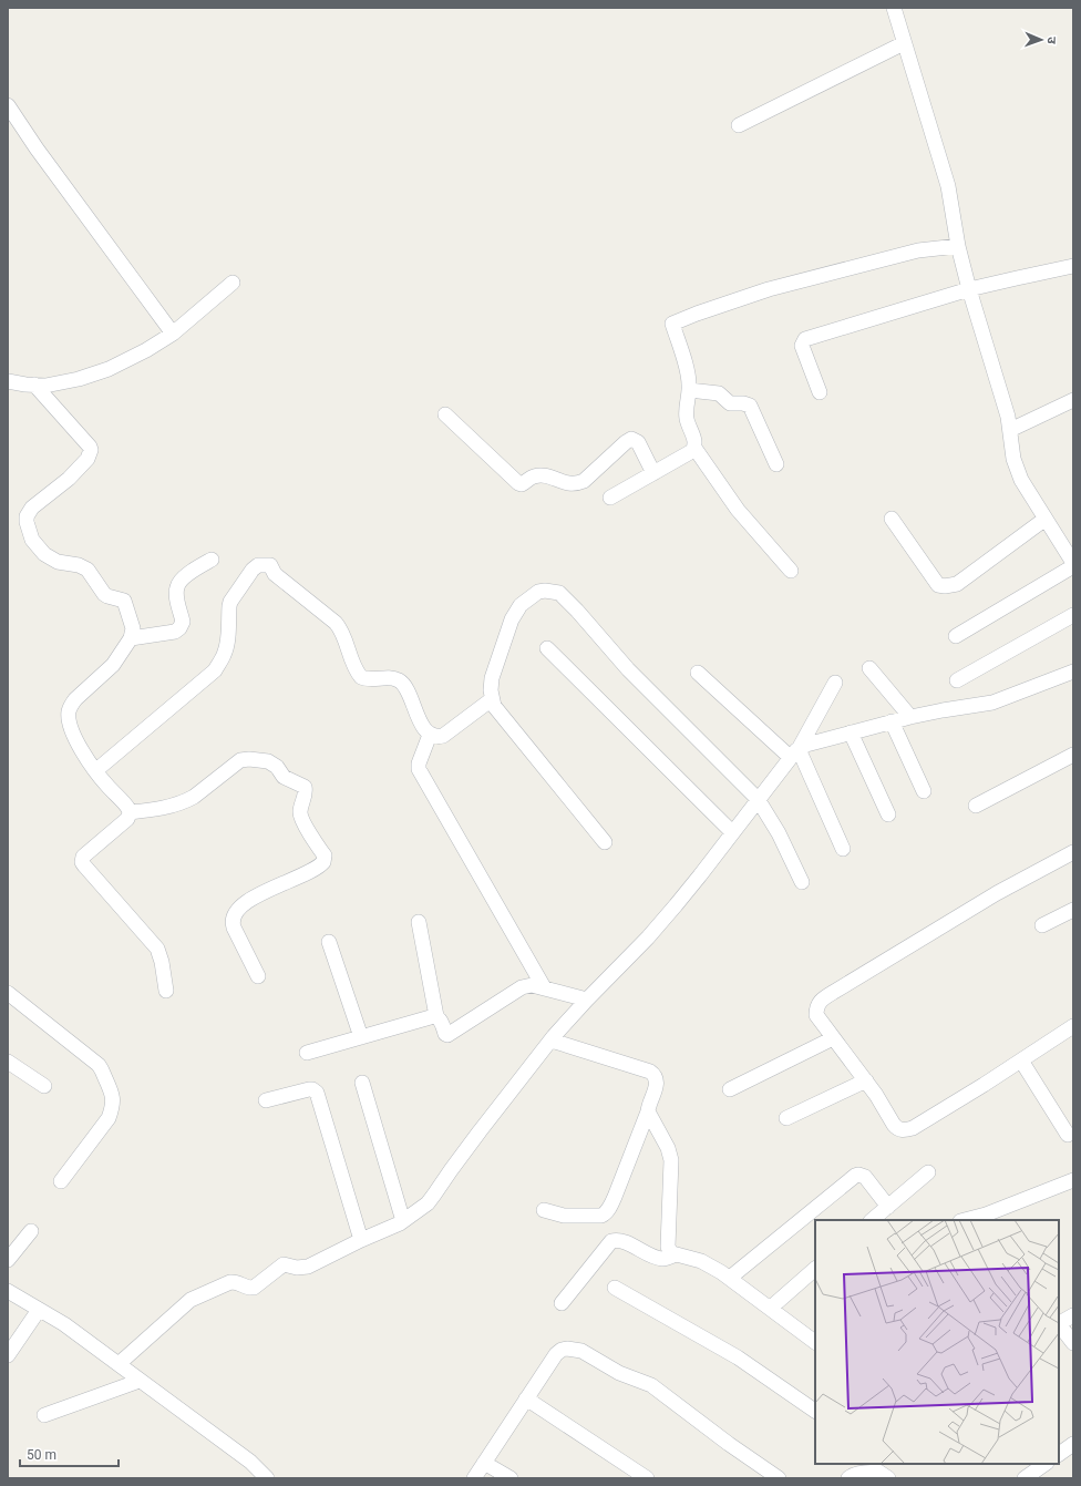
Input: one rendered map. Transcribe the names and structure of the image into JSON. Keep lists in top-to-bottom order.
{
  "scale_bar": "50 m",
  "north": "right"
}
